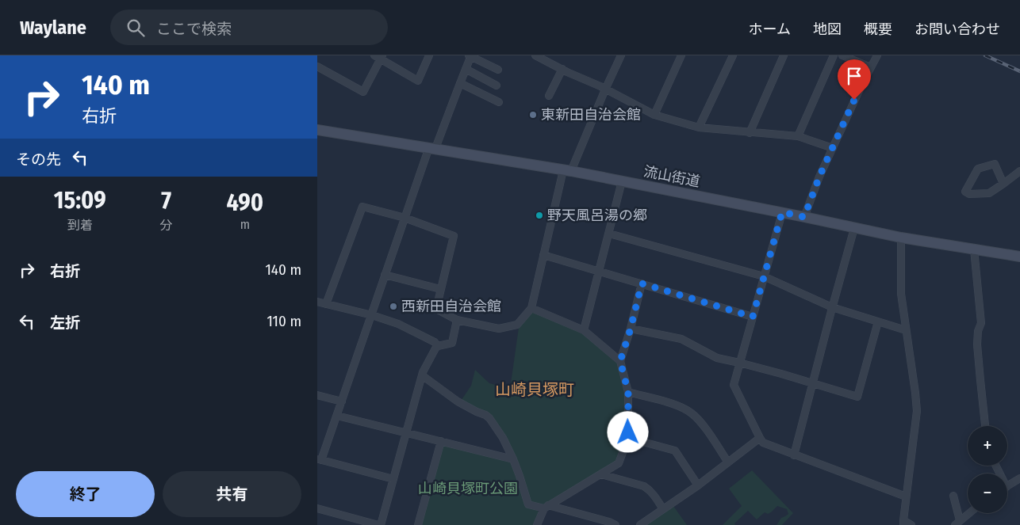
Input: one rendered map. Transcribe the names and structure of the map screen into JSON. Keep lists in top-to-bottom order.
{
  "streets": {
    "street": ["流山街道"]
  },
  "districts": ["山崎貝塚町"],
  "parks": ["山崎貝塚町公園"],
  "places": ["東新田自治会館", "野天風呂湯の郷", "西新田自治会館"],
  "page": {
    "header": "Waylane",
    "search": "ここで検索",
    "nav": [
      "ホーム",
      "地図",
      "概要",
      "お問い合わせ"
    ],
    "turn": ["140 m", "右折"],
    "then": "その先",
    "eta": [
      "15:09",
      "到着",
      "7",
      "分",
      "490",
      "m"
    ],
    "list": [
      {
        "name": "右折",
        "value": "140 m"
      },
      {
        "name": "左折",
        "value": "110 m"
      }
    ],
    "map_buttons": ["+", "−"],
    "buttons": ["終了", "共有"]
  }
}
